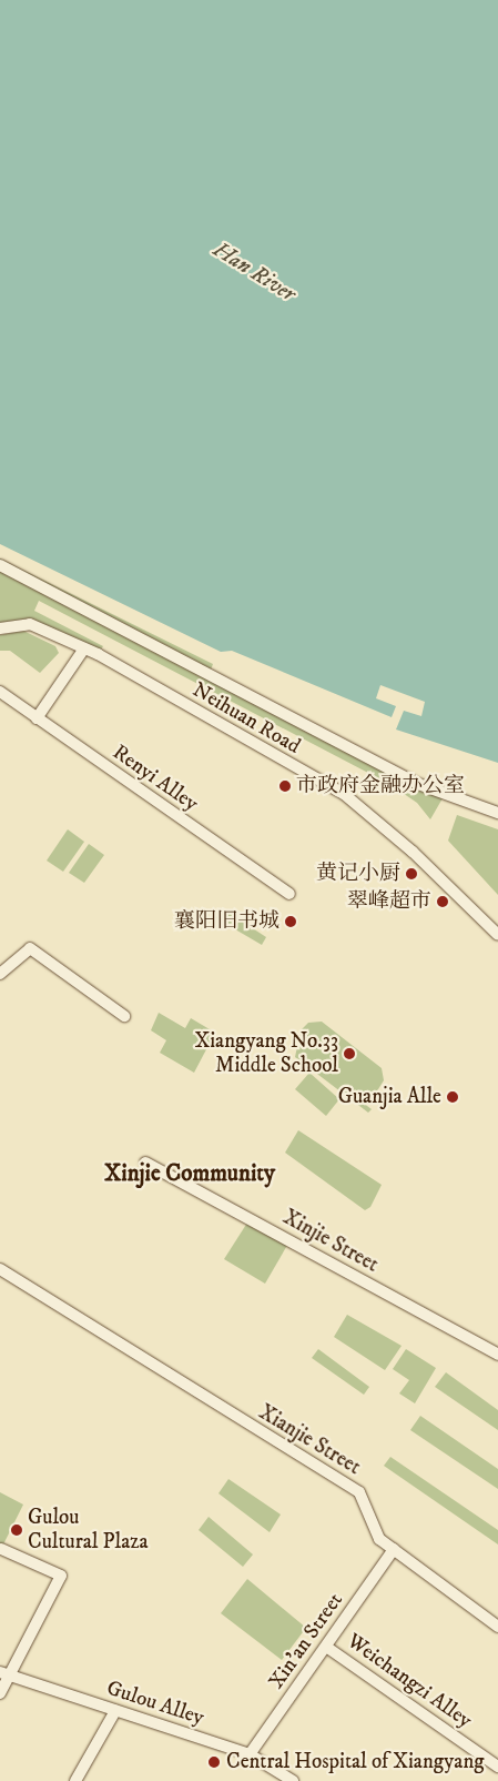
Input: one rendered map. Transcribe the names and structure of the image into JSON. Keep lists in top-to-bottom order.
{
  "streets": {
    "street": [
      "Neihuan Road",
      "Renyi Alley",
      "Xinjie Street",
      "Xianjie Street",
      "Xin'an Street",
      "Weichangzi Alley",
      "Gulou Alley"
    ]
  },
  "crossings": [
    ["Xianjie Street", "Xin'an Street"],
    ["Xin'an Street", "Weichangzi Alley"],
    ["Xin'an Street", "Gulou Alley"]
  ],
  "districts": ["Xinjie Community"],
  "water": ["Han River"],
  "places": [
    "市政府金融办公室",
    "黄记小厨",
    "翠峰超市",
    "襄阳旧书城",
    "Xiangyang No.33 Middle School",
    "Guanjia Alle",
    "Gulou Cultural Plaza",
    "Central Hospital of Xiangyang"
  ]
}
